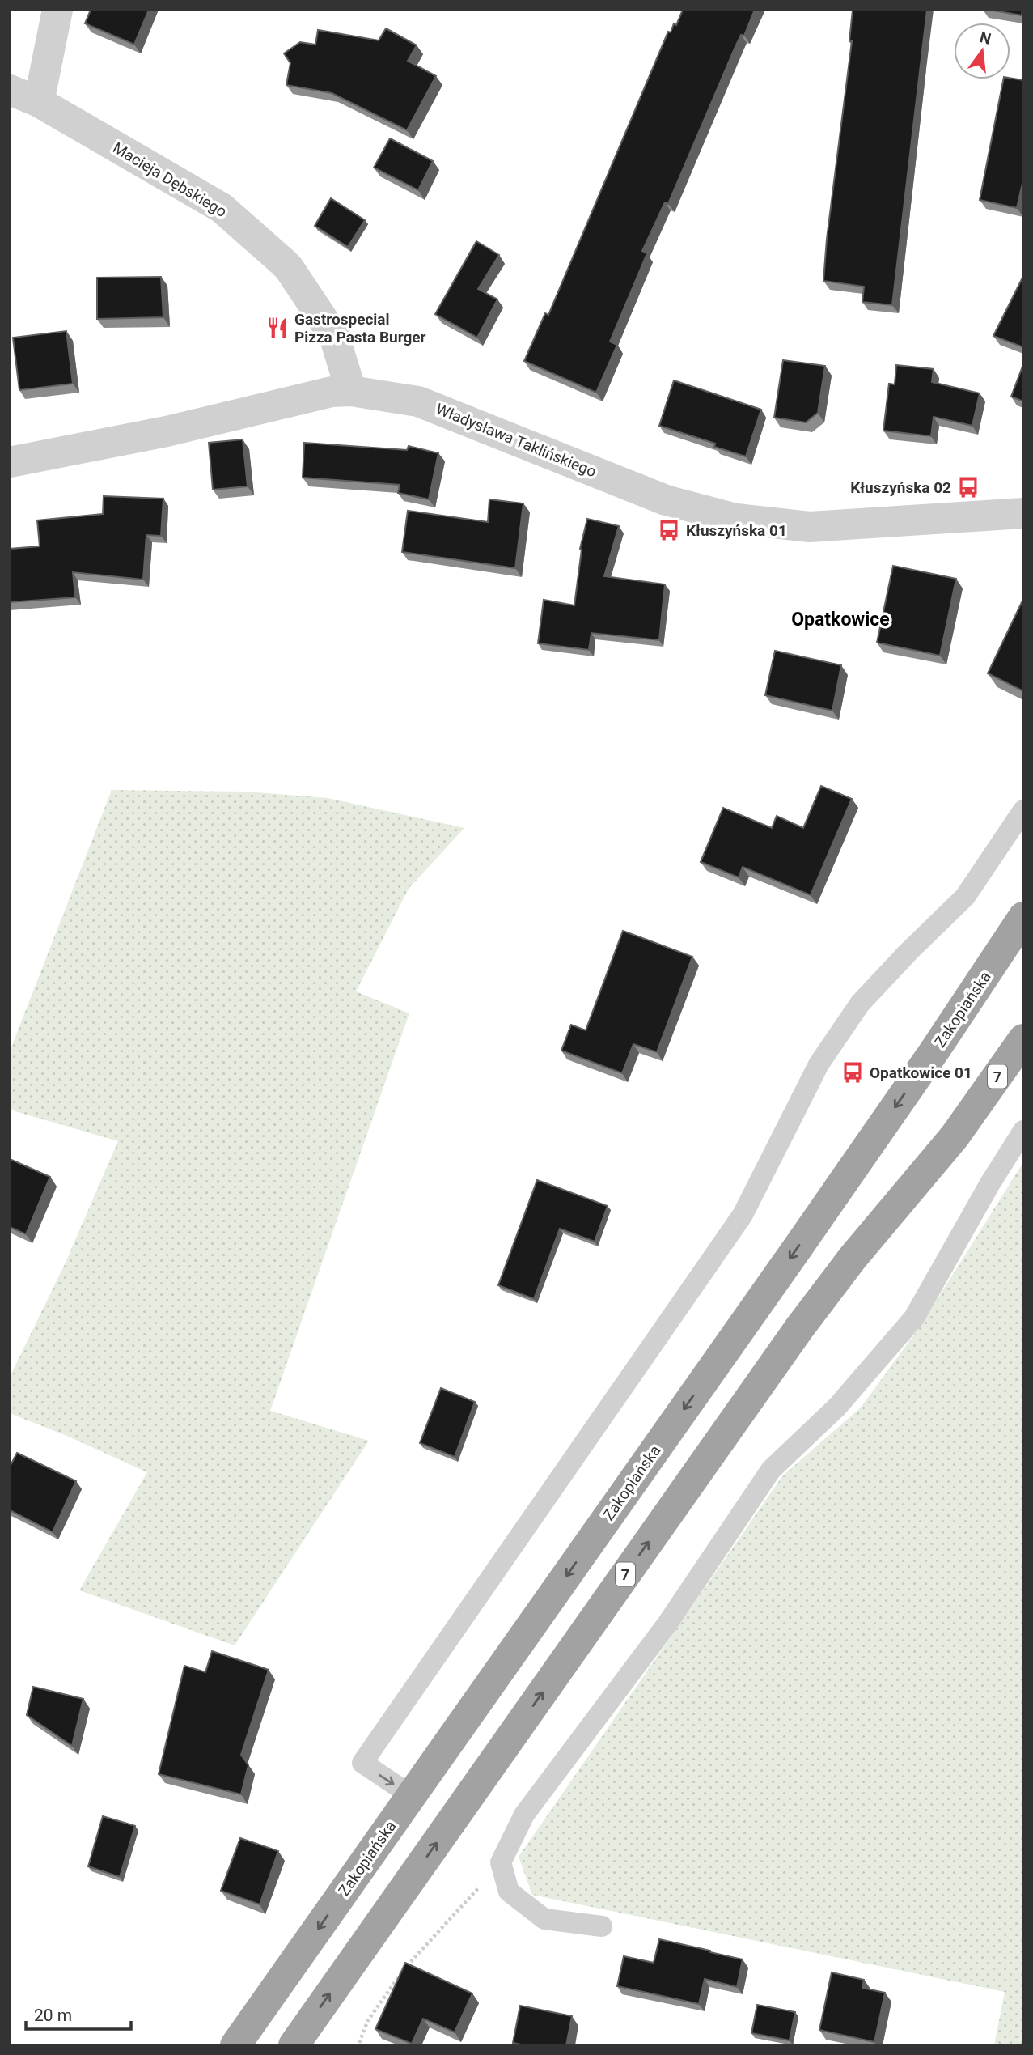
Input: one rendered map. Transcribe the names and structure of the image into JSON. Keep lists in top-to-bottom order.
{
  "streets": {
    "highway": ["Zakopiańska", "7"],
    "street": ["Macieja Dębskiego", "Władysława Taklińskiego"]
  },
  "crossings": [
    ["Macieja Dębskiego", "Władysława Taklińskiego"]
  ],
  "districts": ["Opatkowice"],
  "places": {
    "restaurant": ["Gastrospecial Pizza Pasta Burger"],
    "bus stop": ["Kłuszyńska 02", "Kłuszyńska 01", "Opatkowice 01"]
  },
  "scale_bar": "20 m",
  "north": "top"
}
